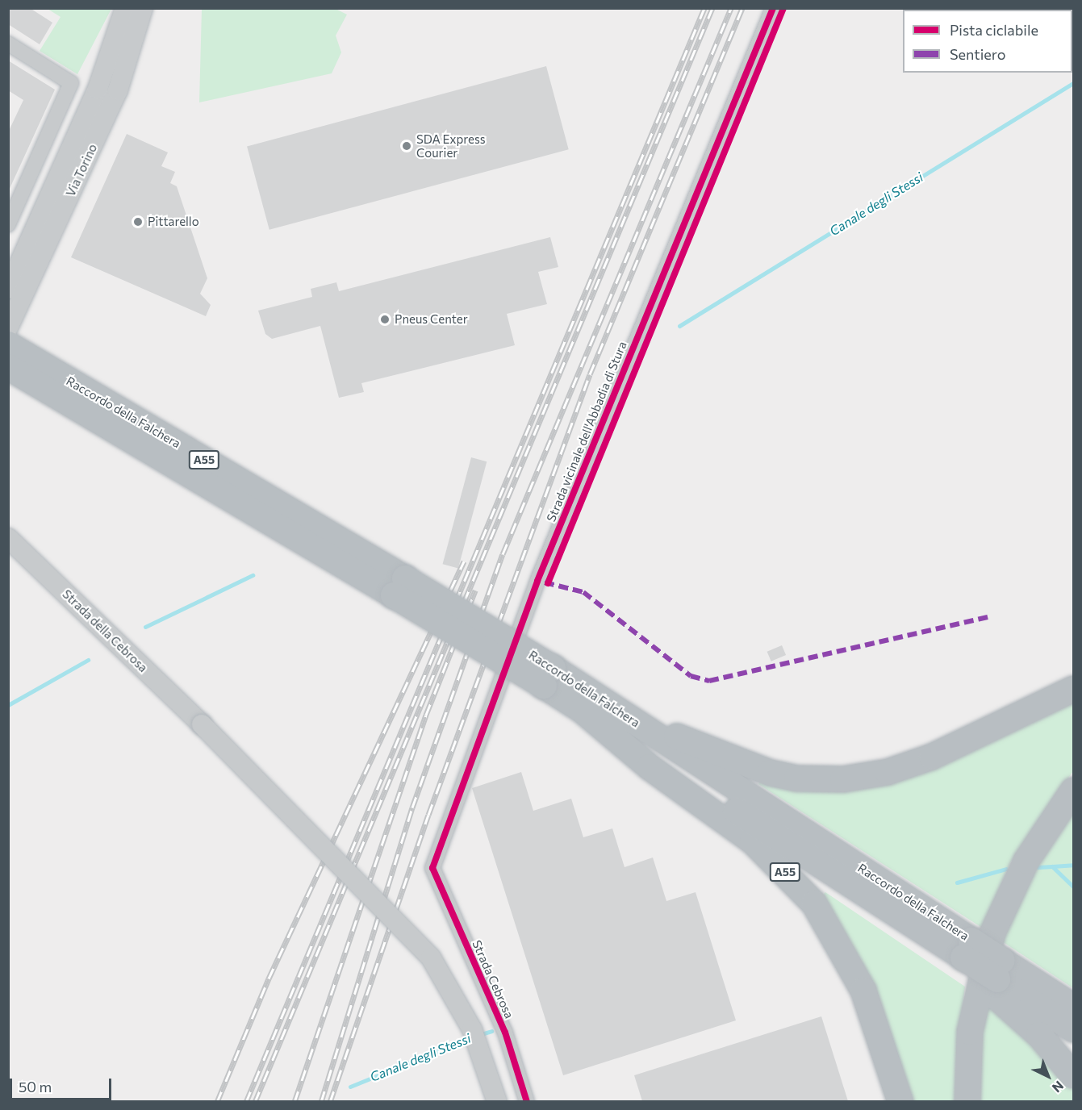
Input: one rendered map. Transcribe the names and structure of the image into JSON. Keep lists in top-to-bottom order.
{
  "streets": {
    "highway": ["Raccordo della Falchera", "A55"],
    "main road": ["Via Torino", "Strada della Cebrosa"],
    "street": ["Strada vicinale dell'Abbadia di Stura", "Strada Cebrosa"]
  },
  "crossings": [
    ["Raccordo della Falchera", "A55"],
    ["Strada vicinale dell'Abbadia di Stura", "Strada Cebrosa"]
  ],
  "water": ["Canale degli Stessi"],
  "places": ["SDA Express Courier", "Pittarello", "Pneus Center"],
  "legend": ["Pista ciclabile", "Sentiero"],
  "scale_bar": "50 m",
  "north": "bottom right"
}
